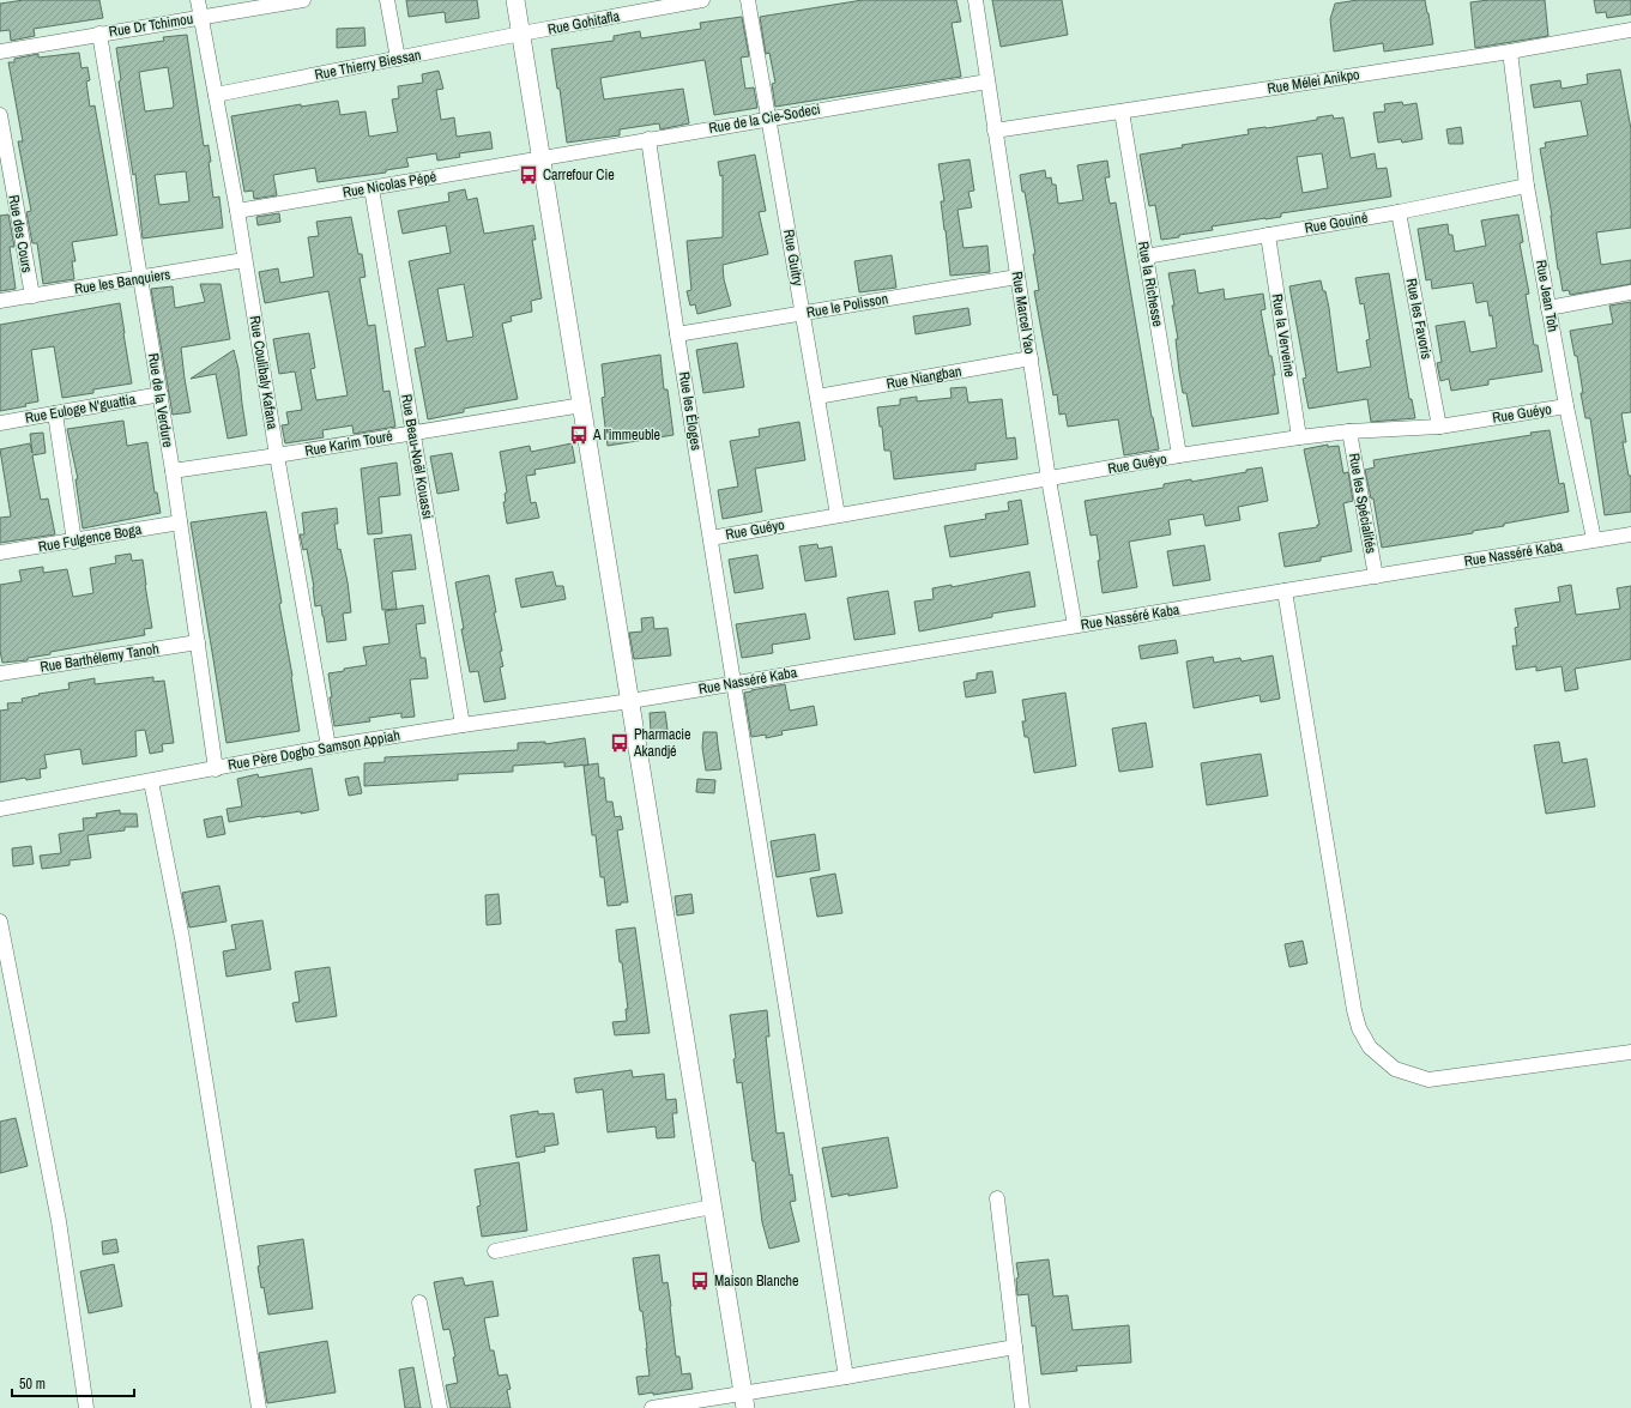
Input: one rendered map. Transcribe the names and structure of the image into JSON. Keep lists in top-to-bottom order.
{
  "streets": {
    "street": [
      "Rue Gohitafla",
      "Rue Dr Tchimou",
      "Rue Thierry Biessan",
      "Rue Mélei Anikpo",
      "Rue de la Cie-Sodeci",
      "Rue Nicolas Pépé",
      "Rue Gouiné",
      "Rue des Cours",
      "Rue Guitry",
      "Rue les Banquiers",
      "Rue la Richesse",
      "Rue Jean Toh",
      "Rue le Polisson",
      "Rue Marcel Yao",
      "Rue les Favoris",
      "Rue la Verveine",
      "Rue Coulibaly Kafana",
      "Rue Niangban",
      "Rue de la Verdure",
      "Rue Euloge N'guattia",
      "Rue les Éloges",
      "Rue Guéyo",
      "Rue Karim Touré",
      "Rue Beau-Noël Kouassi",
      "Rue les Spécialités",
      "Rue Fulgence Boga",
      "Rue Nasséré Kaba",
      "Rue Barthélemy Tanoh",
      "Rue Père Dogbo Samson Appiah"
    ]
  },
  "crossings": [
    ["Rue Gohitafla", "Rue Thierry Biessan"],
    ["Rue Dr Tchimou", "Rue Coulibaly Kafana"],
    ["Rue Dr Tchimou", "Rue de la Verdure"],
    ["Rue Thierry Biessan", "Rue Coulibaly Kafana"],
    ["Rue Mélei Anikpo", "Rue la Richesse"],
    ["Rue Mélei Anikpo", "Rue Jean Toh"],
    ["Rue Mélei Anikpo", "Rue Marcel Yao"],
    ["Rue de la Cie-Sodeci", "Rue Nicolas Pépé"],
    ["Rue de la Cie-Sodeci", "Rue Guitry"],
    ["Rue de la Cie-Sodeci", "Rue Marcel Yao"],
    ["Rue de la Cie-Sodeci", "Rue les Éloges"],
    ["Rue Nicolas Pépé", "Rue Coulibaly Kafana"],
    ["Rue Nicolas Pépé", "Rue Beau-Noël Kouassi"],
    ["Rue Gouiné", "Rue la Richesse"],
    ["Rue Gouiné", "Rue Jean Toh"],
    ["Rue Gouiné", "Rue les Favoris"],
    ["Rue Gouiné", "Rue la Verveine"],
    ["Rue des Cours", "Rue les Banquiers"],
    ["Rue Guitry", "Rue le Polisson"],
    ["Rue Guitry", "Rue Niangban"],
    ["Rue Guitry", "Rue Guéyo"],
    ["Rue les Banquiers", "Rue Coulibaly Kafana"],
    ["Rue les Banquiers", "Rue de la Verdure"],
    ["Rue la Richesse", "Rue Guéyo"],
    ["Rue Jean Toh", "Rue Guéyo"],
    ["Rue Jean Toh", "Rue Nasséré Kaba"],
    ["Rue le Polisson", "Rue Marcel Yao"],
    ["Rue le Polisson", "Rue les Éloges"],
    ["Rue Marcel Yao", "Rue Niangban"],
    ["Rue Marcel Yao", "Rue Guéyo"],
    ["Rue Marcel Yao", "Rue Nasséré Kaba"],
    ["Rue les Favoris", "Rue Guéyo"],
    ["Rue la Verveine", "Rue Guéyo"],
    ["Rue Coulibaly Kafana", "Rue Karim Touré"],
    ["Rue Coulibaly Kafana", "Rue Père Dogbo Samson Appiah"],
    ["Rue de la Verdure", "Rue Euloge N'guattia"],
    ["Rue de la Verdure", "Rue Karim Touré"],
    ["Rue de la Verdure", "Rue Fulgence Boga"],
    ["Rue de la Verdure", "Rue Barthélemy Tanoh"],
    ["Rue de la Verdure", "Rue Père Dogbo Samson Appiah"],
    ["Rue les Éloges", "Rue Guéyo"],
    ["Rue les Éloges", "Rue Nasséré Kaba"],
    ["Rue Guéyo", "Rue les Spécialités"],
    ["Rue Karim Touré", "Rue Beau-Noël Kouassi"],
    ["Rue Beau-Noël Kouassi", "Rue Père Dogbo Samson Appiah"],
    ["Rue les Spécialités", "Rue Nasséré Kaba"],
    ["Rue Nasséré Kaba", "Rue Père Dogbo Samson Appiah"]
  ],
  "places": {
    "bus stop": [
      "Carrefour Cie",
      "A l'immeuble",
      "Pharmacie Akandjé",
      "Maison Blanche"
    ]
  },
  "scale_bar": "50 m"
}
